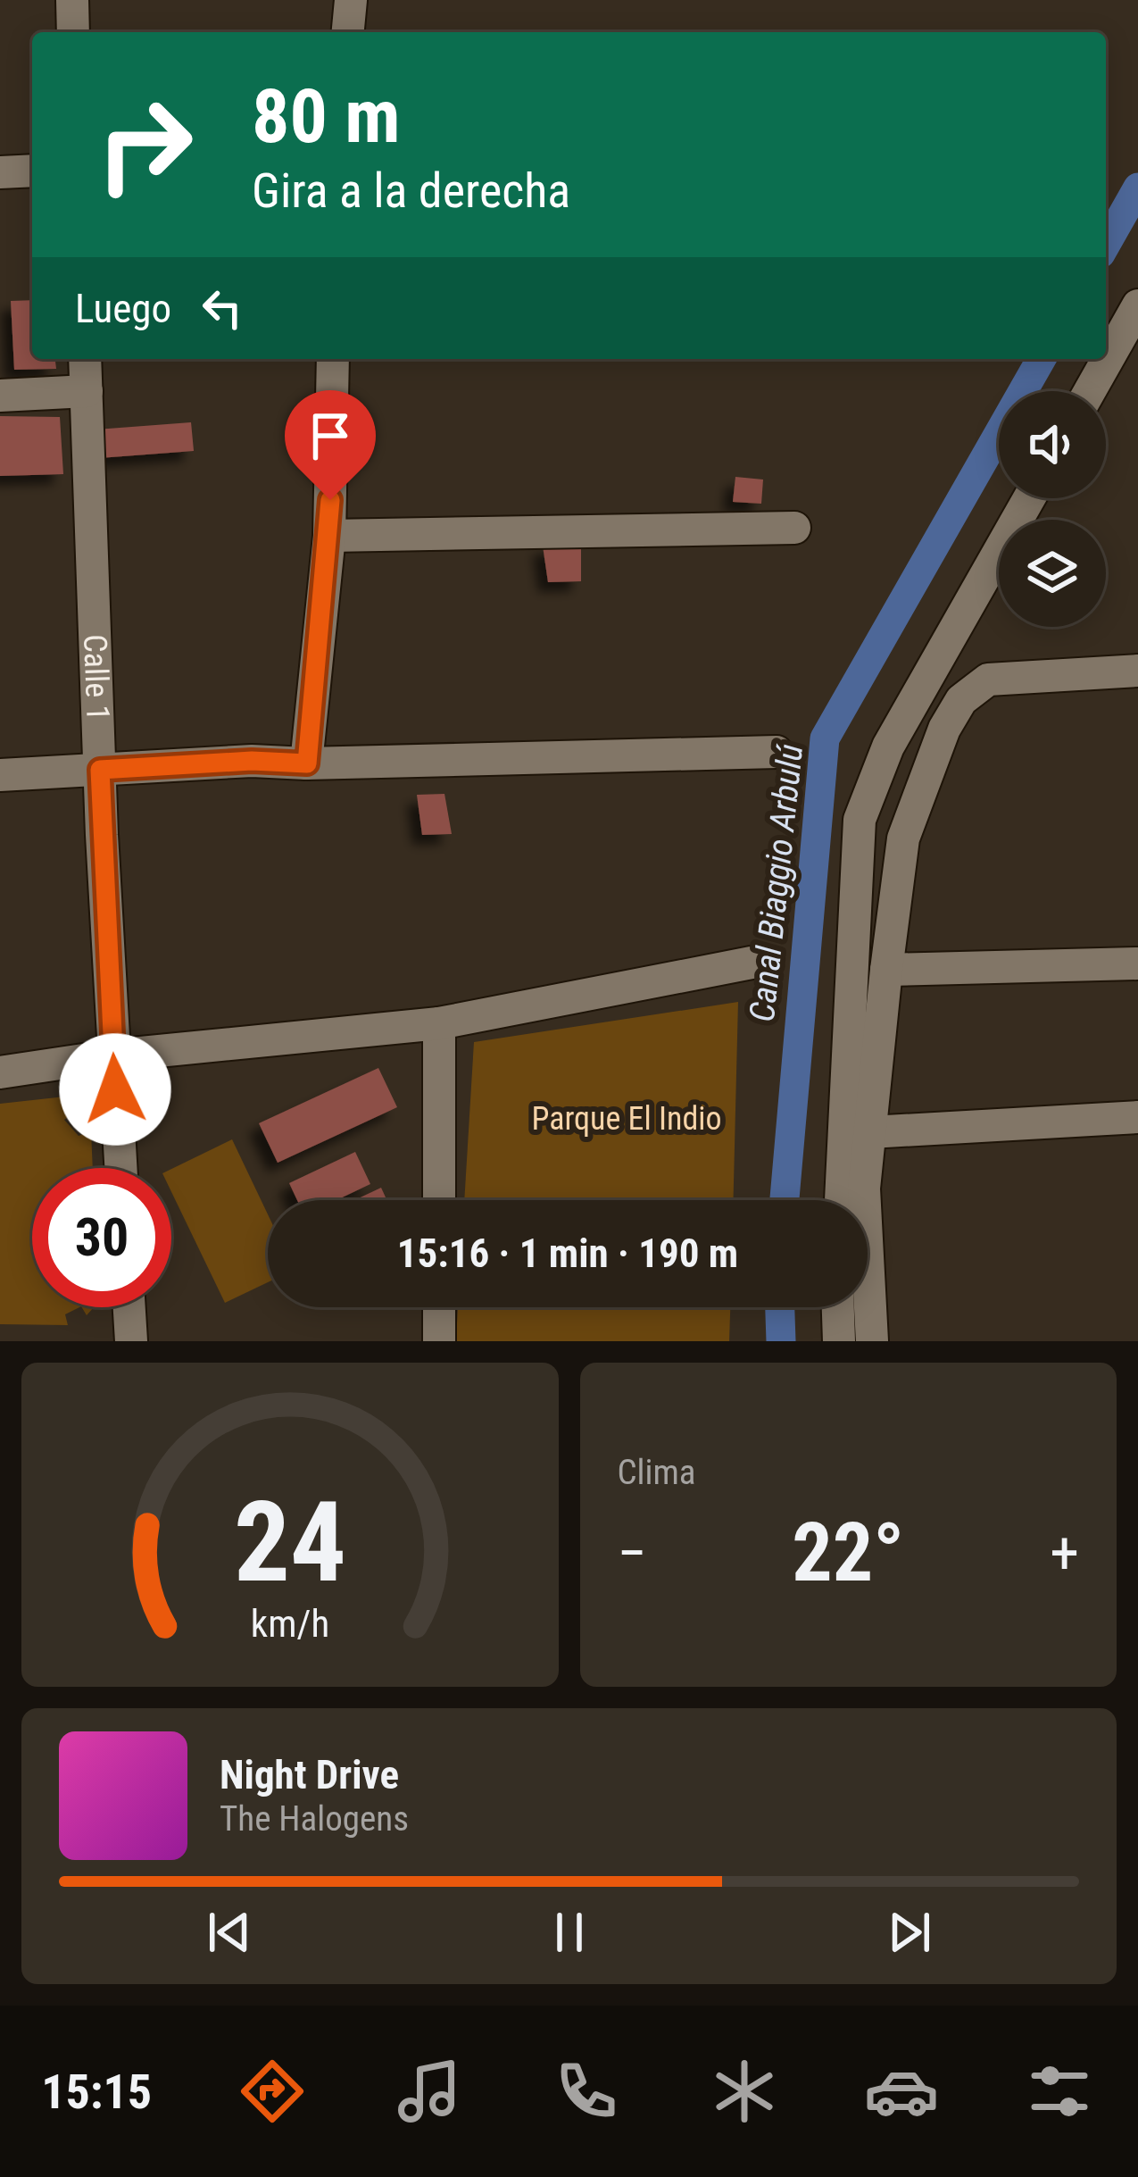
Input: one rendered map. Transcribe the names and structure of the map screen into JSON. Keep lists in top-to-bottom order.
{
  "streets": {
    "street": ["Calle 1"]
  },
  "water": ["Canal Biaggio Arbulú"],
  "parks": ["Parque El Indio"],
  "page": {
    "turn": ["80 m", "Gira a la derecha"],
    "then": "Luego",
    "limit": "30",
    "trip": "15:16 · 1 min · 190 m",
    "tile": "Clima",
    "heat": ["−", "22°", "+"],
    "song": ["Night Drive", "The Halogens"],
    "tabs": "15:15",
    "gauge": ["24", "km/h"]
  }
}
